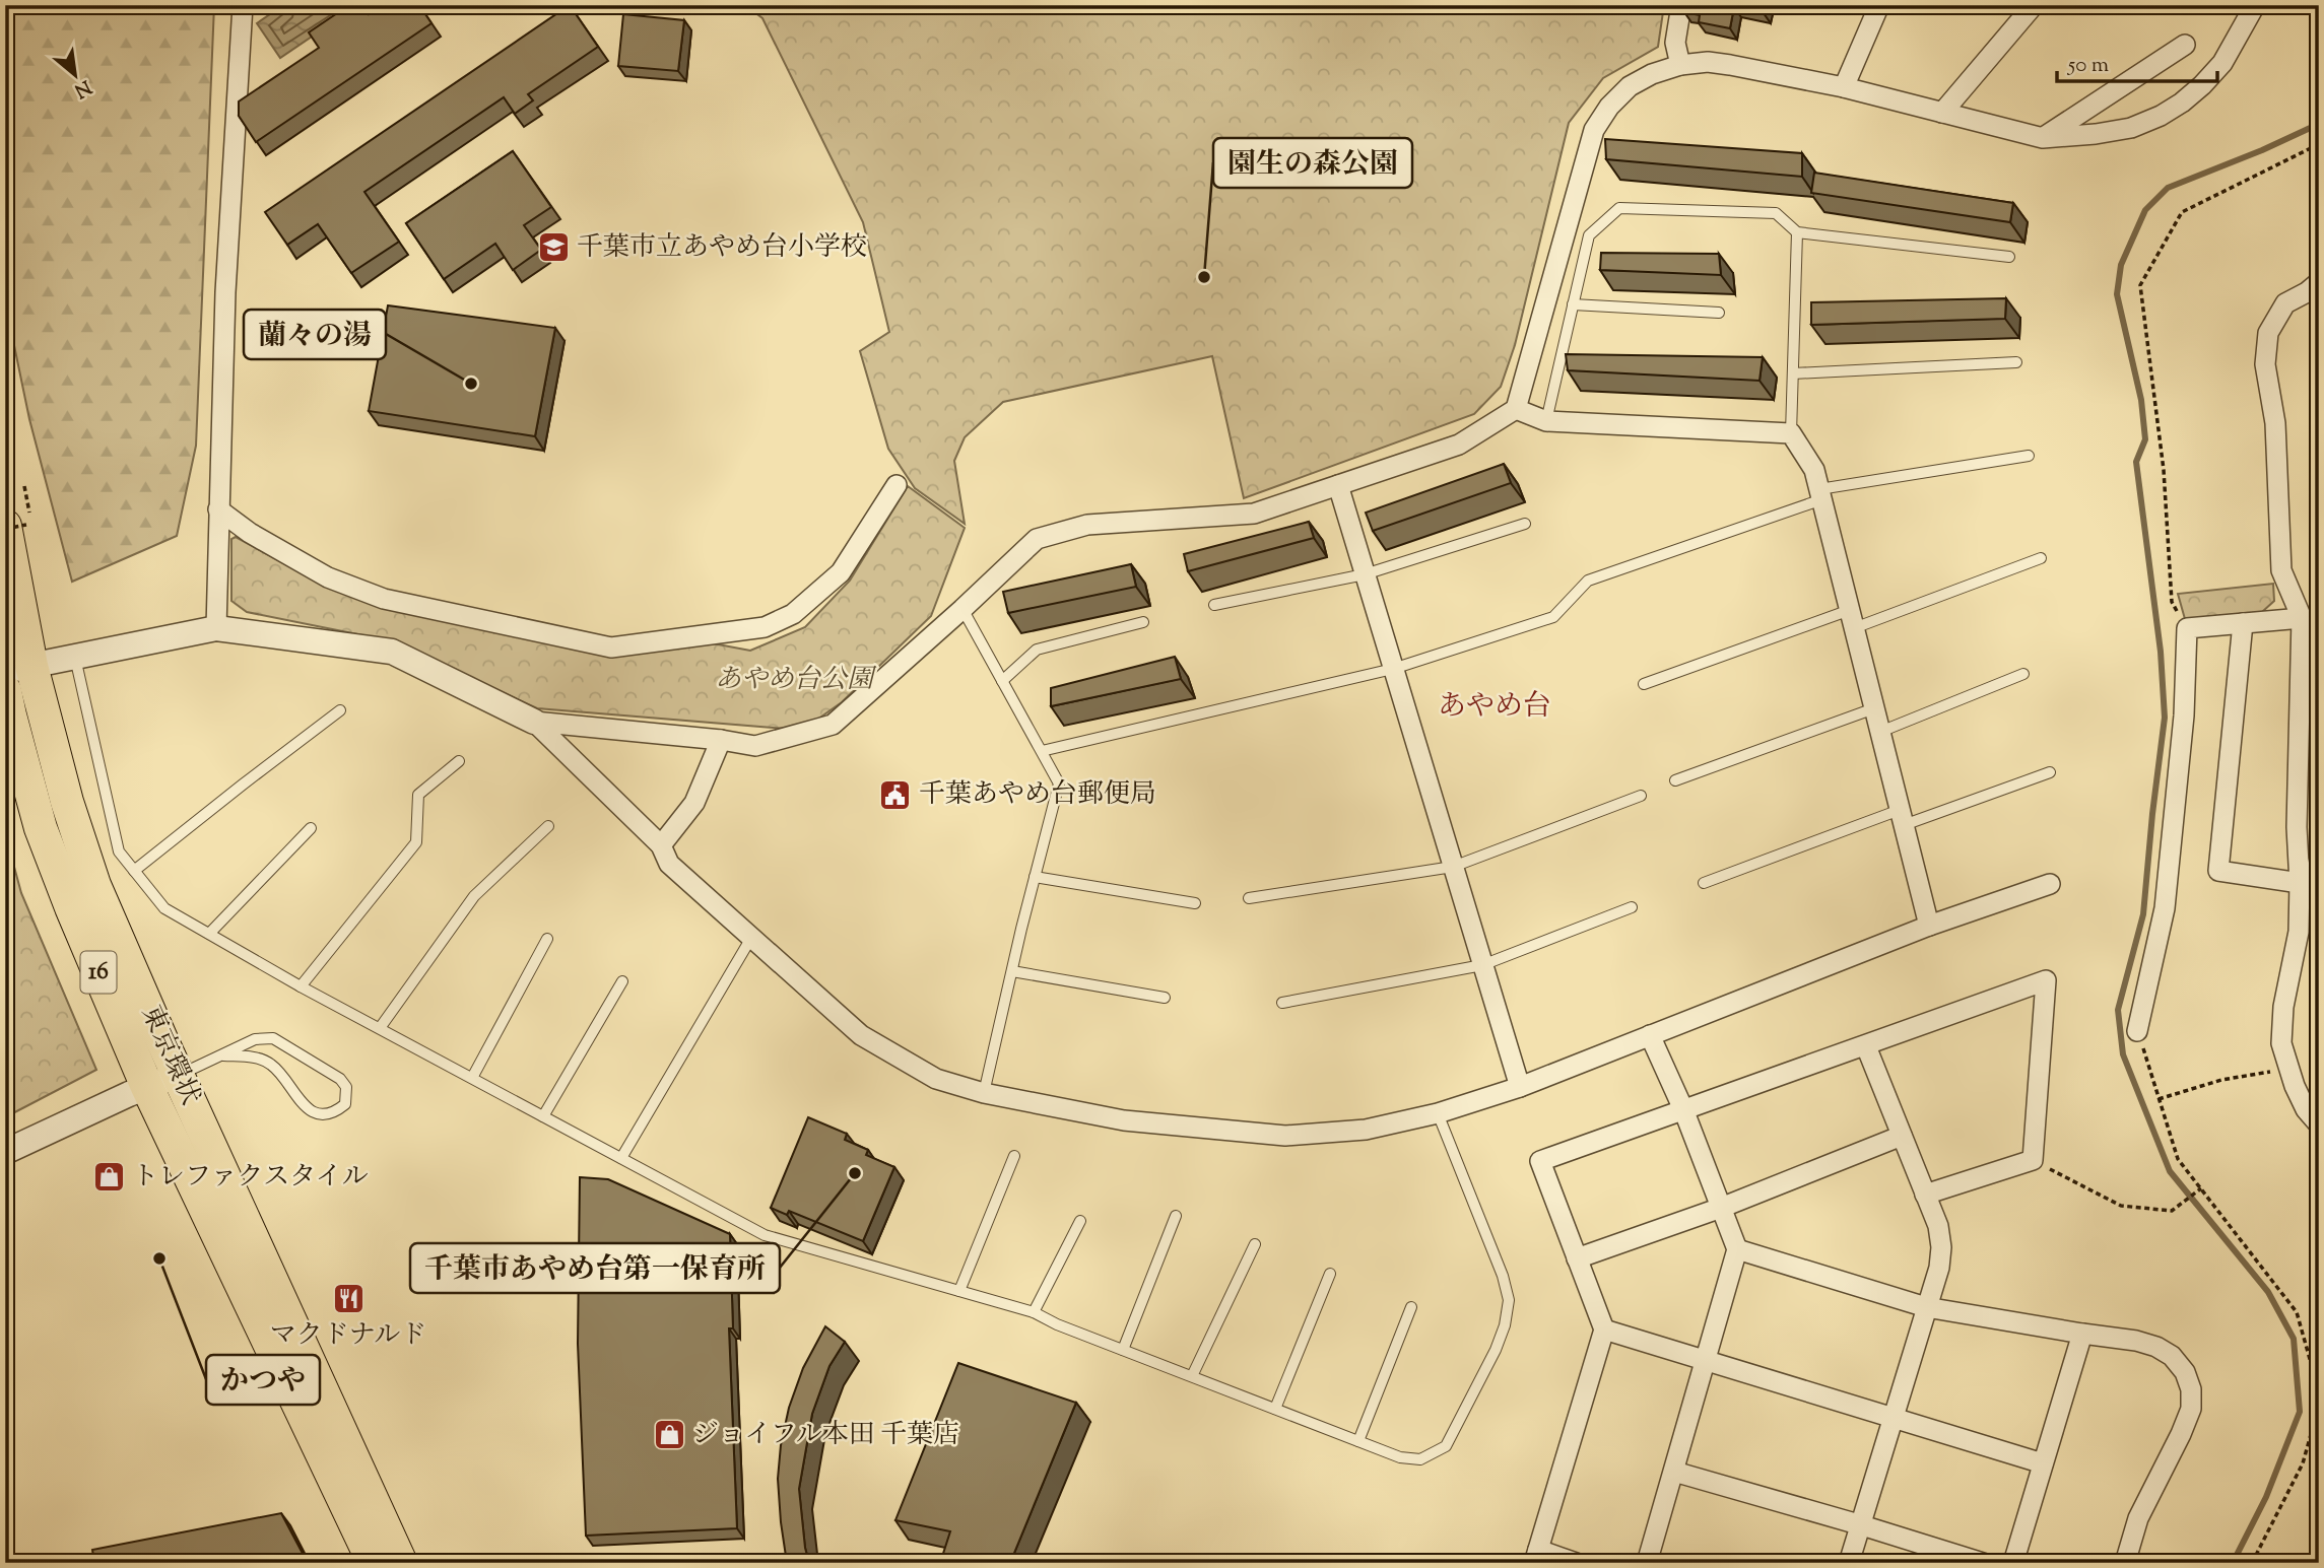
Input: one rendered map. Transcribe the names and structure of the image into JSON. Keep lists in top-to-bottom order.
{
  "streets": {
    "highway": ["16", "東京環状"]
  },
  "districts": ["あやめ台"],
  "parks": ["あやめ台公園"],
  "places": {
    "school or university": ["千葉市立あやめ台小学校"],
    "other": [
      "園生の森公園",
      "蘭々の湯",
      "千葉市あやめ台第一保育所",
      "かつや"
    ],
    "public building": ["千葉あやめ台郵便局"],
    "shop": ["トレファクスタイル", "ジョイフル本田 千葉店"],
    "restaurant": ["マクドナルド"]
  },
  "scale_bar": "50 m",
  "north": "bottom right"
}
